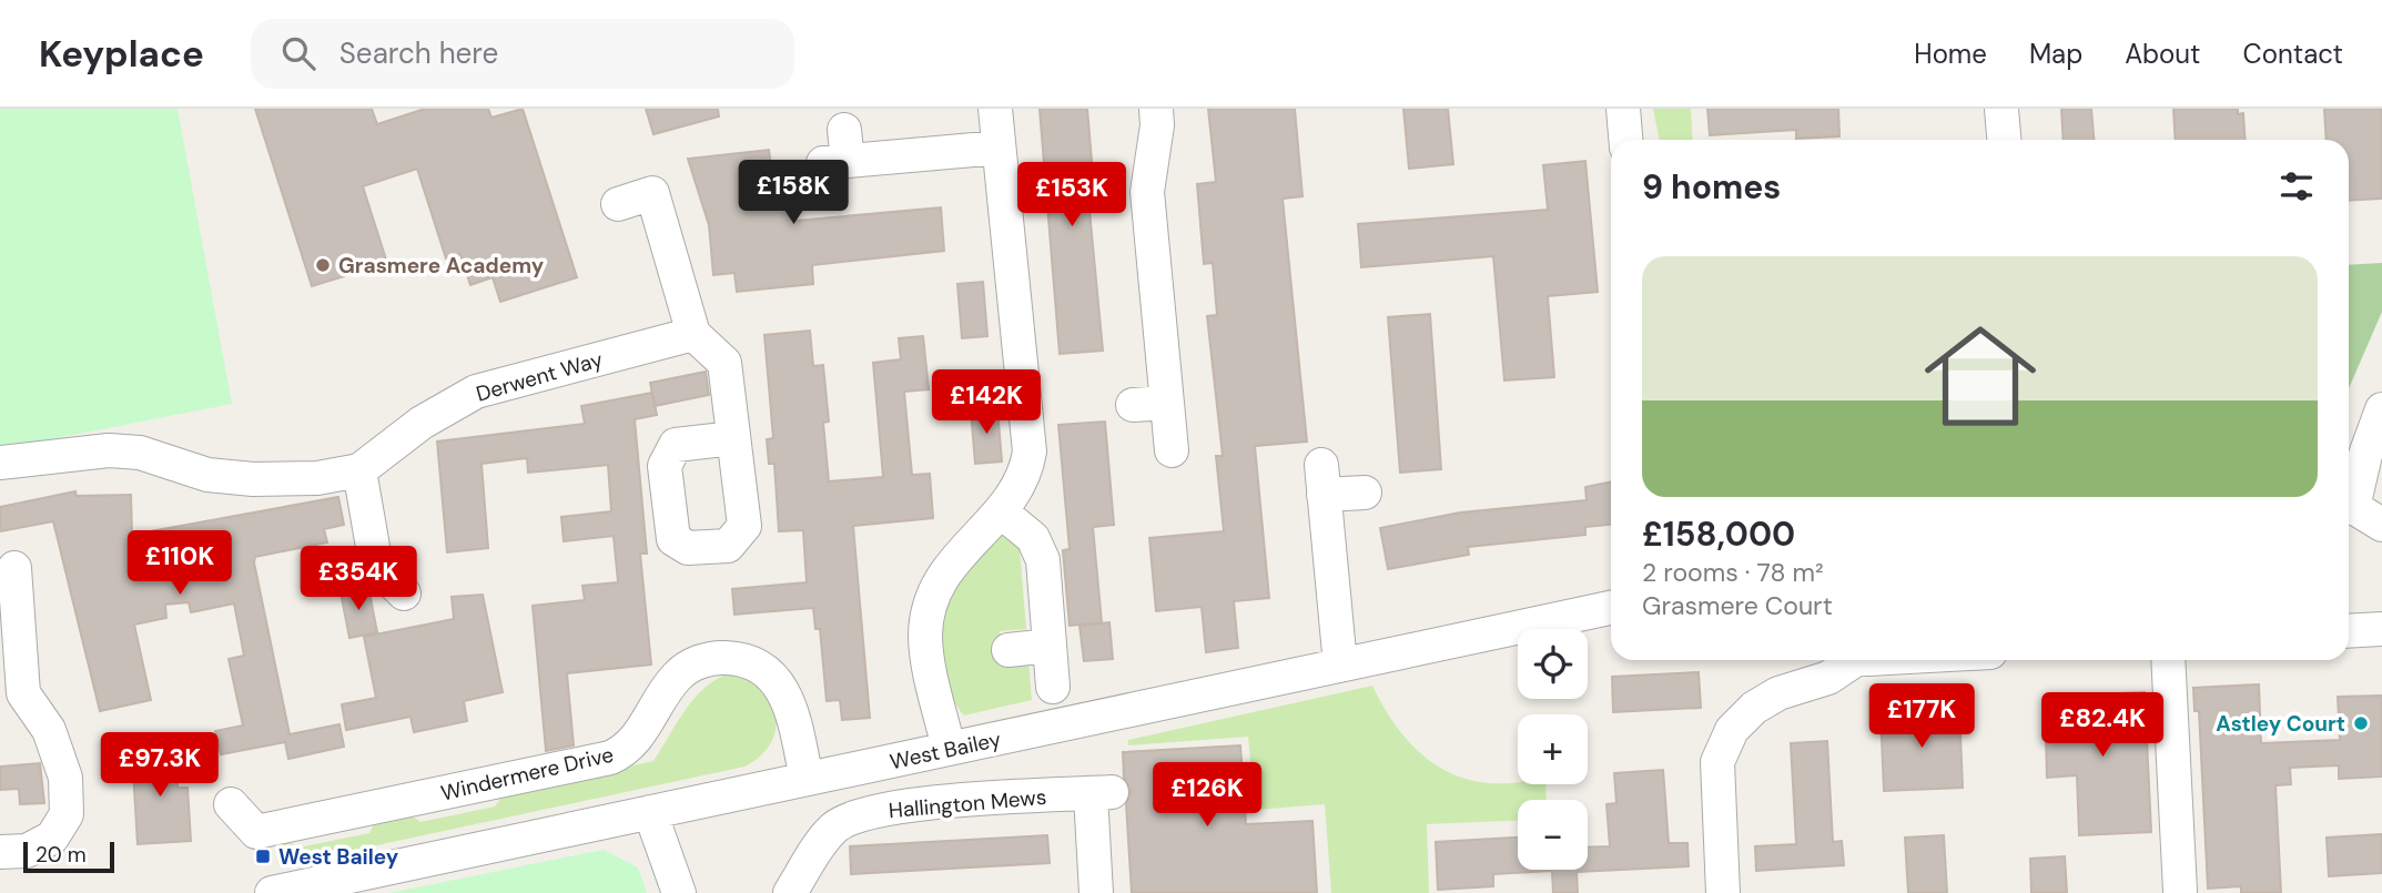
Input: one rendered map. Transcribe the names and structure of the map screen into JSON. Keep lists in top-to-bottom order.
{
  "streets": {
    "street": [
      "Derwent Way",
      "West Bailey",
      "Windermere Drive",
      "Hallington Mews"
    ]
  },
  "crossings": [
    ["West Bailey", "Windermere Drive"]
  ],
  "places": {
    "other": ["Grasmere Academy", "Astley Court"],
    "transit": ["West Bailey"]
  },
  "scale_bar": "20 m",
  "page": {
    "header": "Keyplace",
    "search": "Search here",
    "nav": [
      "Home",
      "Map",
      "About",
      "Contact"
    ],
    "heading": "9 homes",
    "price": [
      "£158K",
      "£153K",
      "£142K",
      "£110K",
      "£354K",
      "£177K",
      "£82.4K",
      "£97.3K",
      "£126K"
    ],
    "list": [
      {
        "name": "£158,000",
        "note": "2 rooms · 78 m² · Grasmere Court"
      }
    ],
    "map_buttons": ["+", "−"],
    "scale": "20 m"
  }
}
